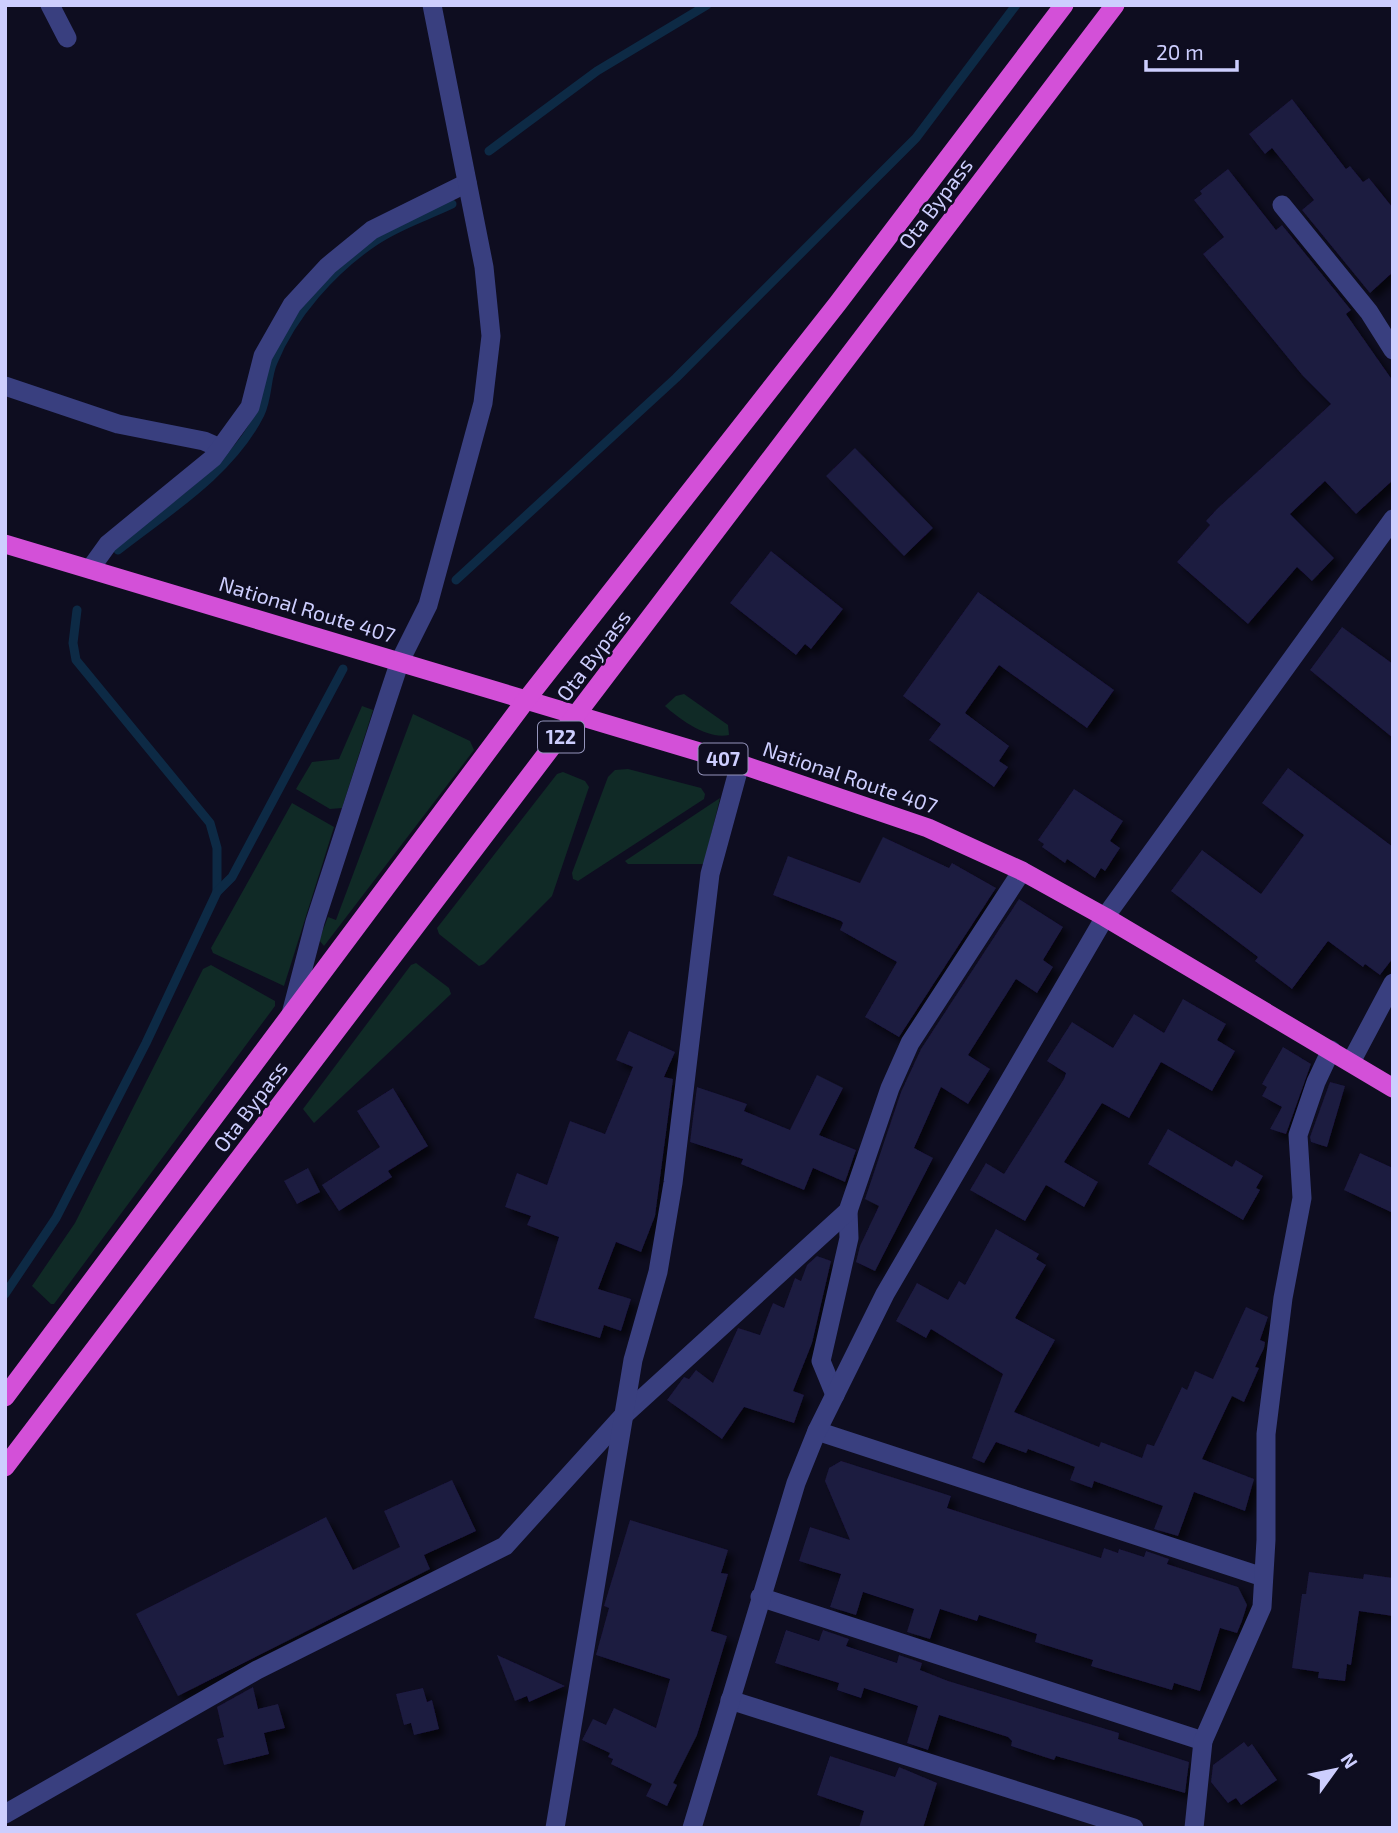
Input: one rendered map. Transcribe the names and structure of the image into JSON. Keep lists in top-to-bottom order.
{
  "streets": {
    "highway": [
      "Ota Bypass",
      "National Route 407",
      "122",
      "407"
    ]
  },
  "crossings": [
    ["Ota Bypass", "National Route 407"]
  ],
  "scale_bar": "20 m",
  "north": "top right"
}
